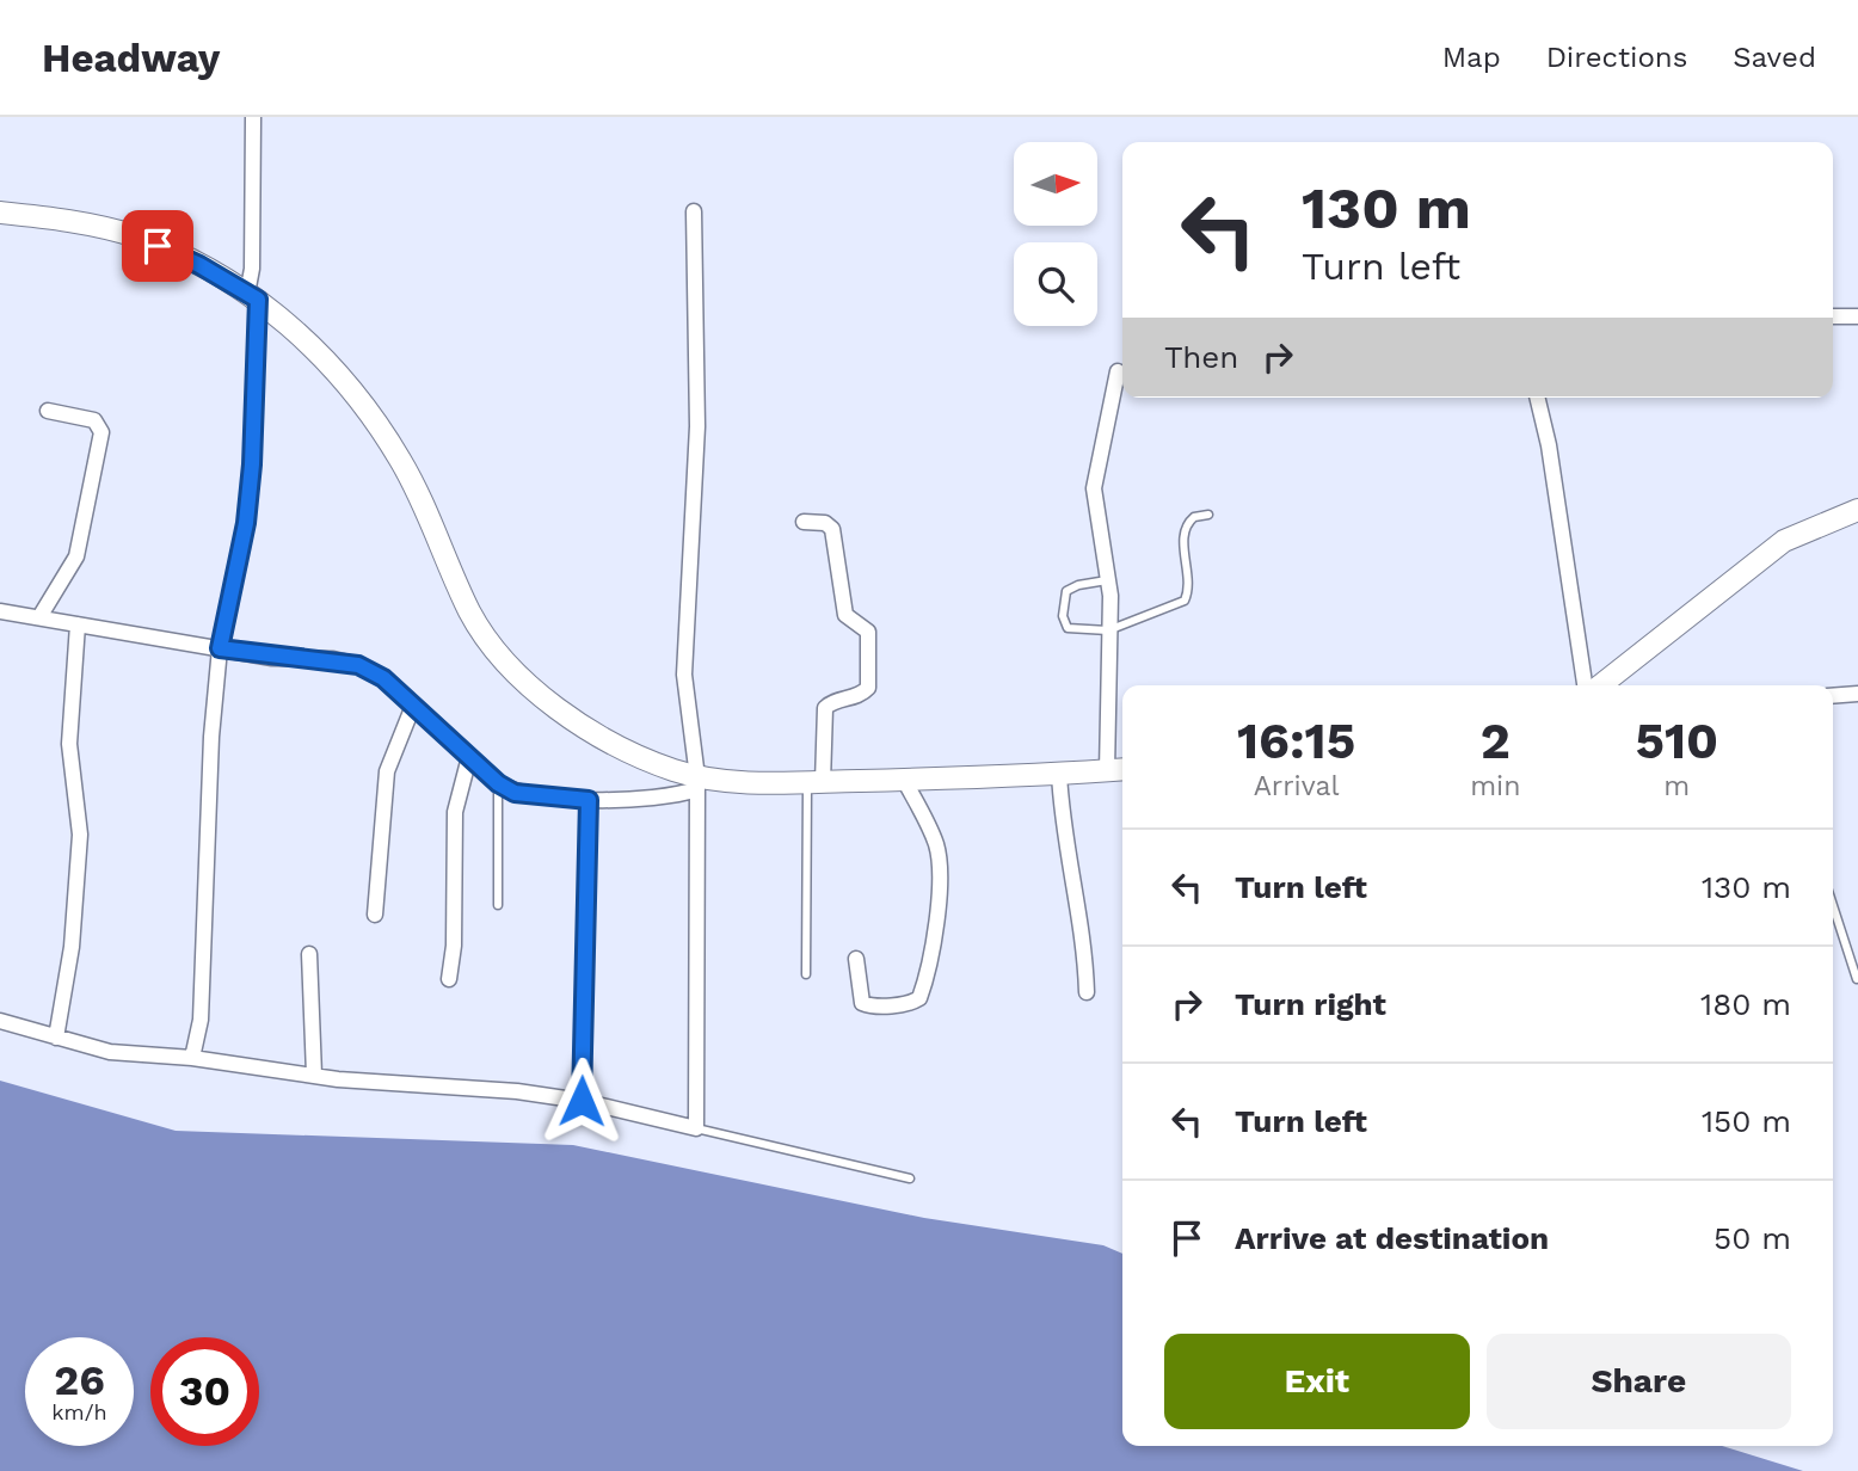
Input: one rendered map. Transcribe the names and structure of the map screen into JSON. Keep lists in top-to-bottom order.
{
  "north": "right",
  "page": {
    "header": "Headway",
    "nav": ["Map", "Directions", "Saved"],
    "turn": ["130 m", "Turn left"],
    "then": "Then",
    "eta": [
      "16:15",
      "Arrival",
      "2",
      "min",
      "510",
      "m"
    ],
    "list": [
      {
        "name": "Turn left",
        "value": "130 m"
      },
      {
        "name": "Turn right",
        "value": "180 m"
      },
      {
        "name": "Turn left",
        "value": "150 m"
      },
      {
        "name": "Arrive at destination",
        "value": "50 m"
      }
    ],
    "buttons": ["Exit", "Share"],
    "speed": "26 km/h",
    "limit": "30"
  }
}
